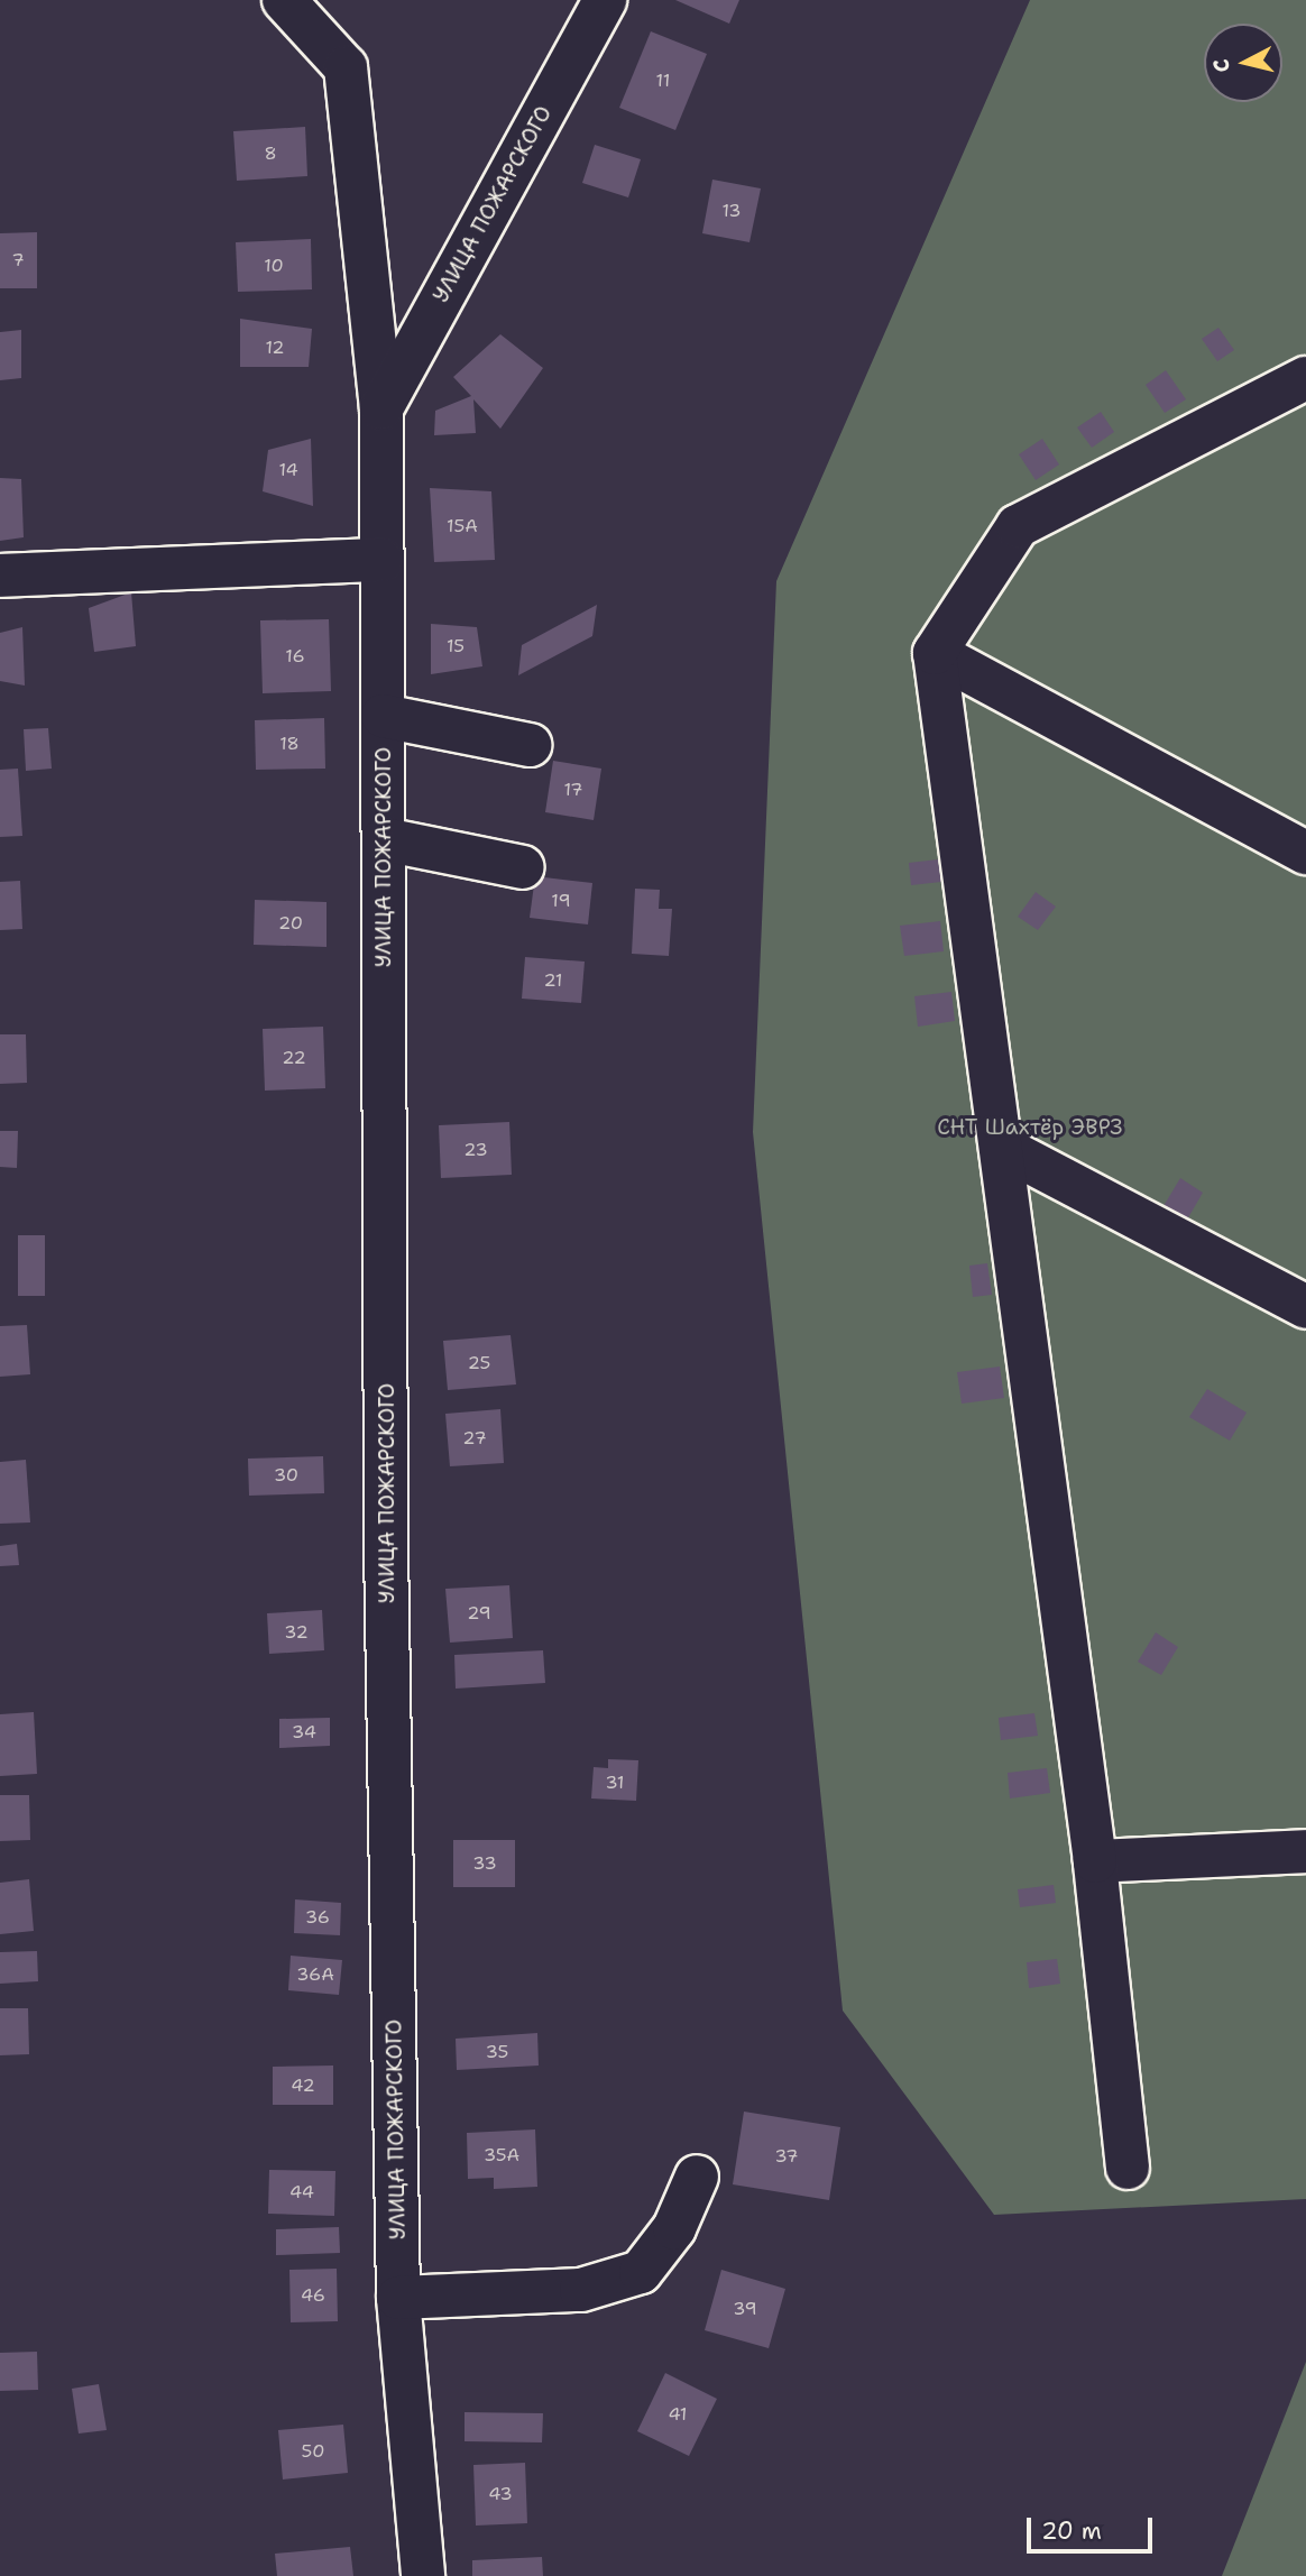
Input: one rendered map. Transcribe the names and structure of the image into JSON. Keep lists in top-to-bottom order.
{
  "streets": {
    "street": ["УЛИЦА ПОЖАРСКОГО"]
  },
  "parks": ["СНТ Шахтёр ЭВРЗ"],
  "house_numbers": [
    "11",
    "8",
    "13",
    "7",
    "10",
    "12",
    "14",
    "15А",
    "15",
    "16",
    "18",
    "17",
    "19",
    "20",
    "21",
    "22",
    "23",
    "25",
    "27",
    "30",
    "29",
    "32",
    "34",
    "31",
    "33",
    "36",
    "36А",
    "35",
    "42",
    "35А",
    "37",
    "44",
    "46",
    "39",
    "41",
    "50",
    "43"
  ],
  "scale_bar": "20 m",
  "north": "left"
}
